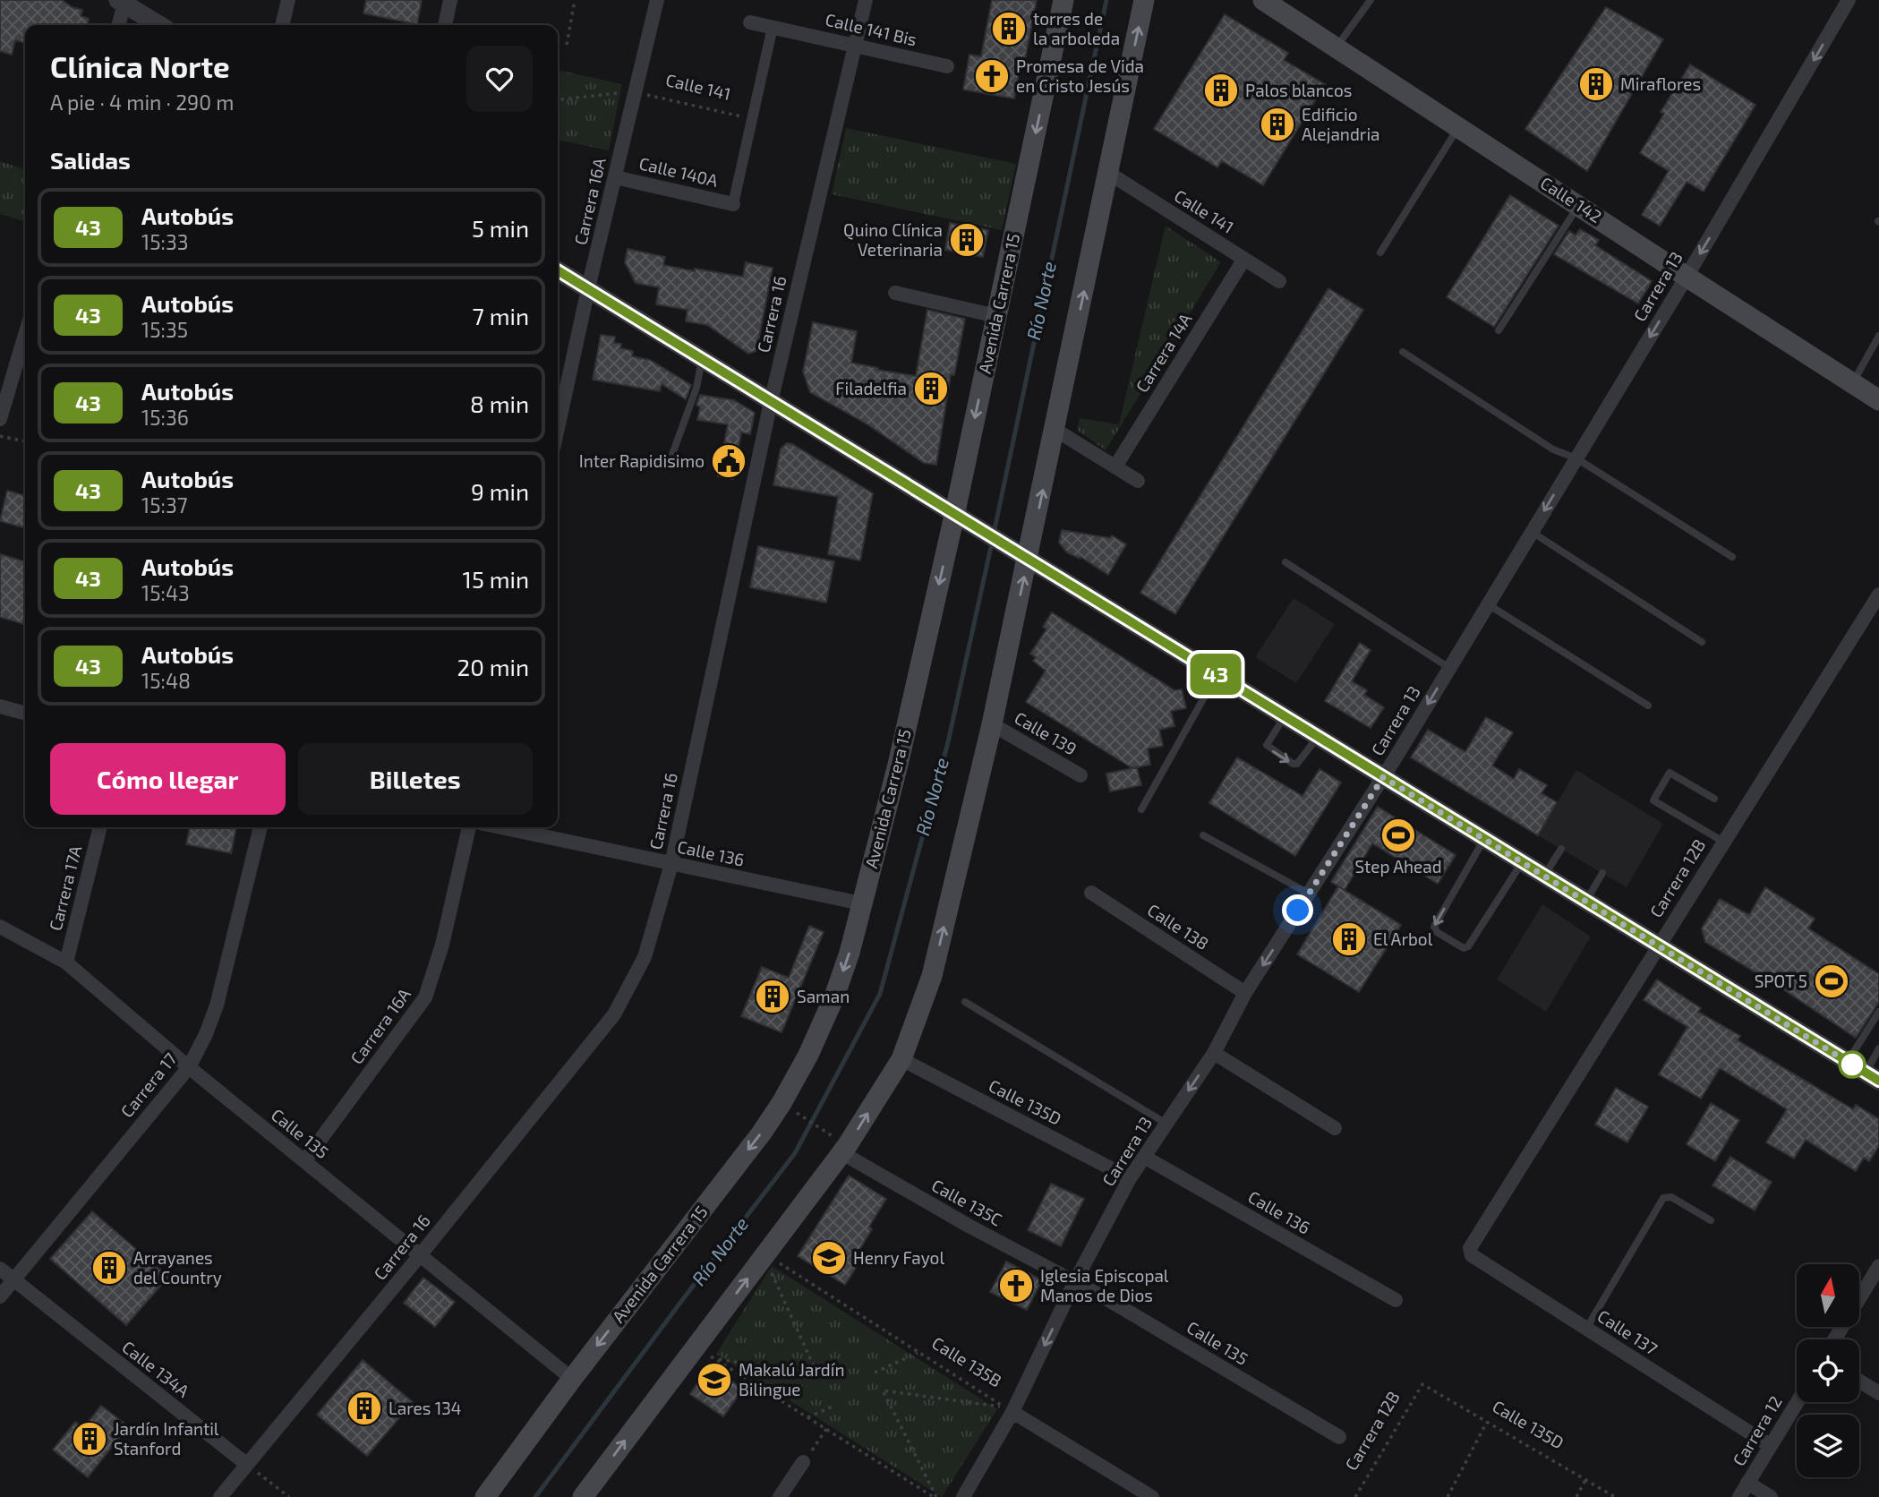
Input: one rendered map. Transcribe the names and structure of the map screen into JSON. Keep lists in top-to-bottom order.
{
  "streets": {
    "main road": ["Calle 142", "Avenida Carrera 15"],
    "street": [
      "Calle 141 Bis",
      "Calle 141",
      "Calle 140A",
      "Carrera 16A",
      "Carrera 13",
      "Carrera 16",
      "Carrera 14A",
      "Calle 139",
      "Calle 136",
      "Carrera 12B",
      "Carrera 17A",
      "Calle 138",
      "Carrera 17",
      "Calle 135D",
      "Calle 135",
      "Calle 135C",
      "Calle 137",
      "Calle 134A",
      "Carrera 12"
    ],
    "path": ["Calle 135B"]
  },
  "crossings": [
    ["Calle 141 Bis", "Carrera 16"],
    ["Calle 141", "Carrera 16A"],
    ["Calle 141", "Carrera 14A"],
    ["Calle 140A", "Carrera 16A"],
    ["Calle 142", "Carrera 13"],
    ["Carrera 16A", "Calle 135"],
    ["Carrera 13", "Calle 136"],
    ["Carrera 13", "Calle 138"],
    ["Carrera 13", "Calle 135D"],
    ["Carrera 13", "Calle 135"],
    ["Carrera 13", "Calle 135C"],
    ["Carrera 13", "Calle 135B"],
    ["Avenida Carrera 15", "Calle 136"],
    ["Avenida Carrera 15", "Calle 135"],
    ["Carrera 16", "Calle 136"],
    ["Carrera 16", "Calle 135"],
    ["Carrera 16", "Calle 134A"],
    ["Carrera 12B", "Calle 135D"],
    ["Carrera 12B", "Calle 137"],
    ["Carrera 17A", "Calle 135"],
    ["Carrera 17", "Calle 135"],
    ["Carrera 17", "Calle 134A"],
    ["Calle 135", "Calle 135C"],
    ["Calle 137", "Carrera 12"]
  ],
  "one_way": ["Carrera 13"],
  "water": ["Río Norte"],
  "places": {
    "building": [
      "torres de la arboleda",
      "Miraflores",
      "Palos blancos",
      "Edificio Alejandria",
      "Quino Clínica Veterinaria",
      "Filadelfia",
      "El Arbol",
      "Saman",
      "Arrayanes del Country",
      "Lares 134",
      "Jardín Infantil Stanford"
    ],
    "church": ["Promesa de Vida en Cristo Jesús", "Iglesia Episcopal Manos de Dios"],
    "public building": ["Inter Rapidisimo"],
    "sports": ["Step Ahead", "SPOT 5"],
    "school or university": ["Henry Fayol", "Makalú Jardín Bilingue"]
  },
  "lines": ["bus line 43"],
  "north": "top",
  "page": {
    "on_map": "43",
    "heading": [
      ["Clínica Norte", "A pie · 4 min · 290 m"],
      "Salidas"
    ],
    "list": [
      {
        "mark": "43",
        "name": "Autobús",
        "note": "15:33",
        "value": "5 min"
      },
      {
        "mark": "43",
        "name": "Autobús",
        "note": "15:35",
        "value": "7 min"
      },
      {
        "mark": "43",
        "name": "Autobús",
        "note": "15:36",
        "value": "8 min"
      },
      {
        "mark": "43",
        "name": "Autobús",
        "note": "15:37",
        "value": "9 min"
      },
      {
        "mark": "43",
        "name": "Autobús",
        "note": "15:43",
        "value": "15 min"
      },
      {
        "mark": "43",
        "name": "Autobús",
        "note": "15:48",
        "value": "20 min"
      }
    ],
    "buttons": ["Cómo llegar", "Billetes"]
  }
}
